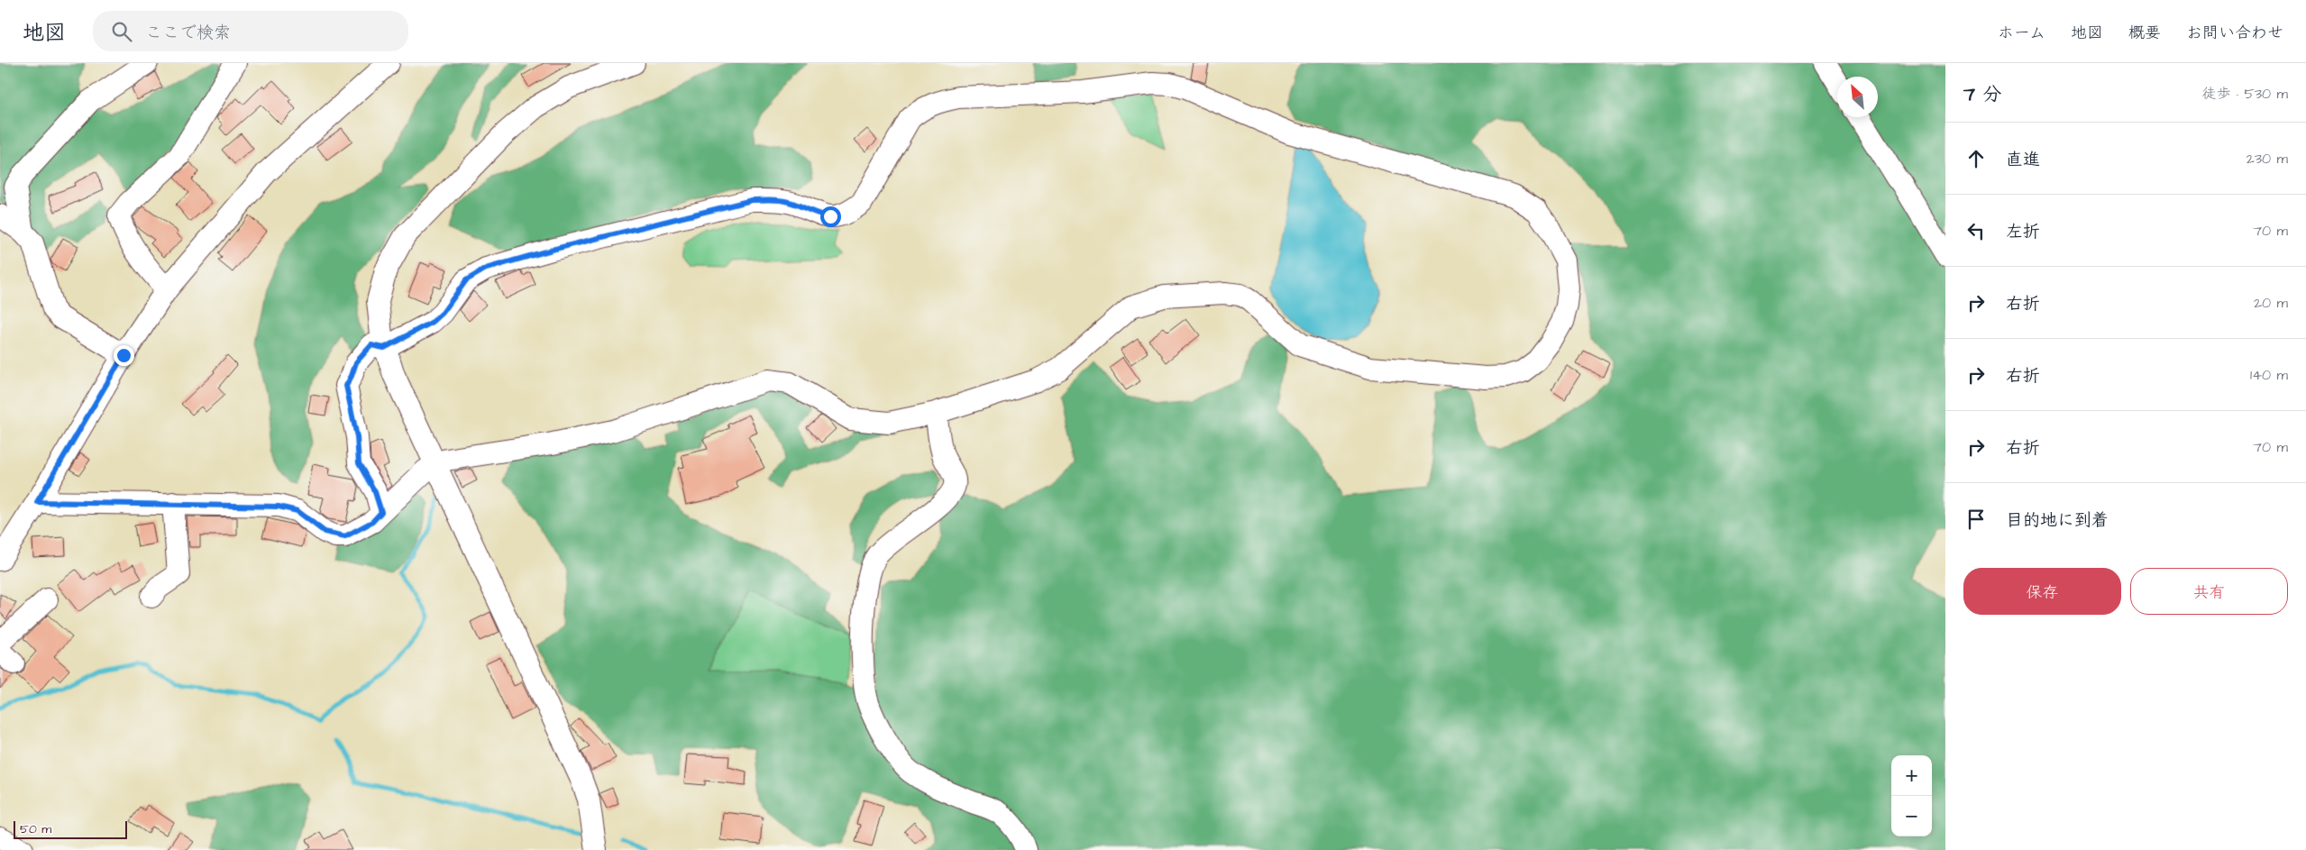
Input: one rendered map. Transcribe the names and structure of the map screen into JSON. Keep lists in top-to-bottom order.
{
  "scale_bar": "50 m",
  "north": "top left",
  "page": {
    "header": "地図",
    "search": "ここで検索",
    "nav": [
      "ホーム",
      "地図",
      "概要",
      "お問い合わせ"
    ],
    "heading": ["7 分", "徒歩 · 530 m"],
    "list": [
      ["直進", "230 m"],
      ["左折", "70 m"],
      ["右折", "20 m"],
      ["右折", "140 m"],
      ["右折", "70 m"],
      "目的地に到着"
    ],
    "buttons": ["保存", "共有"],
    "map_buttons": ["+", "−"],
    "scale": "50 m"
  }
}
